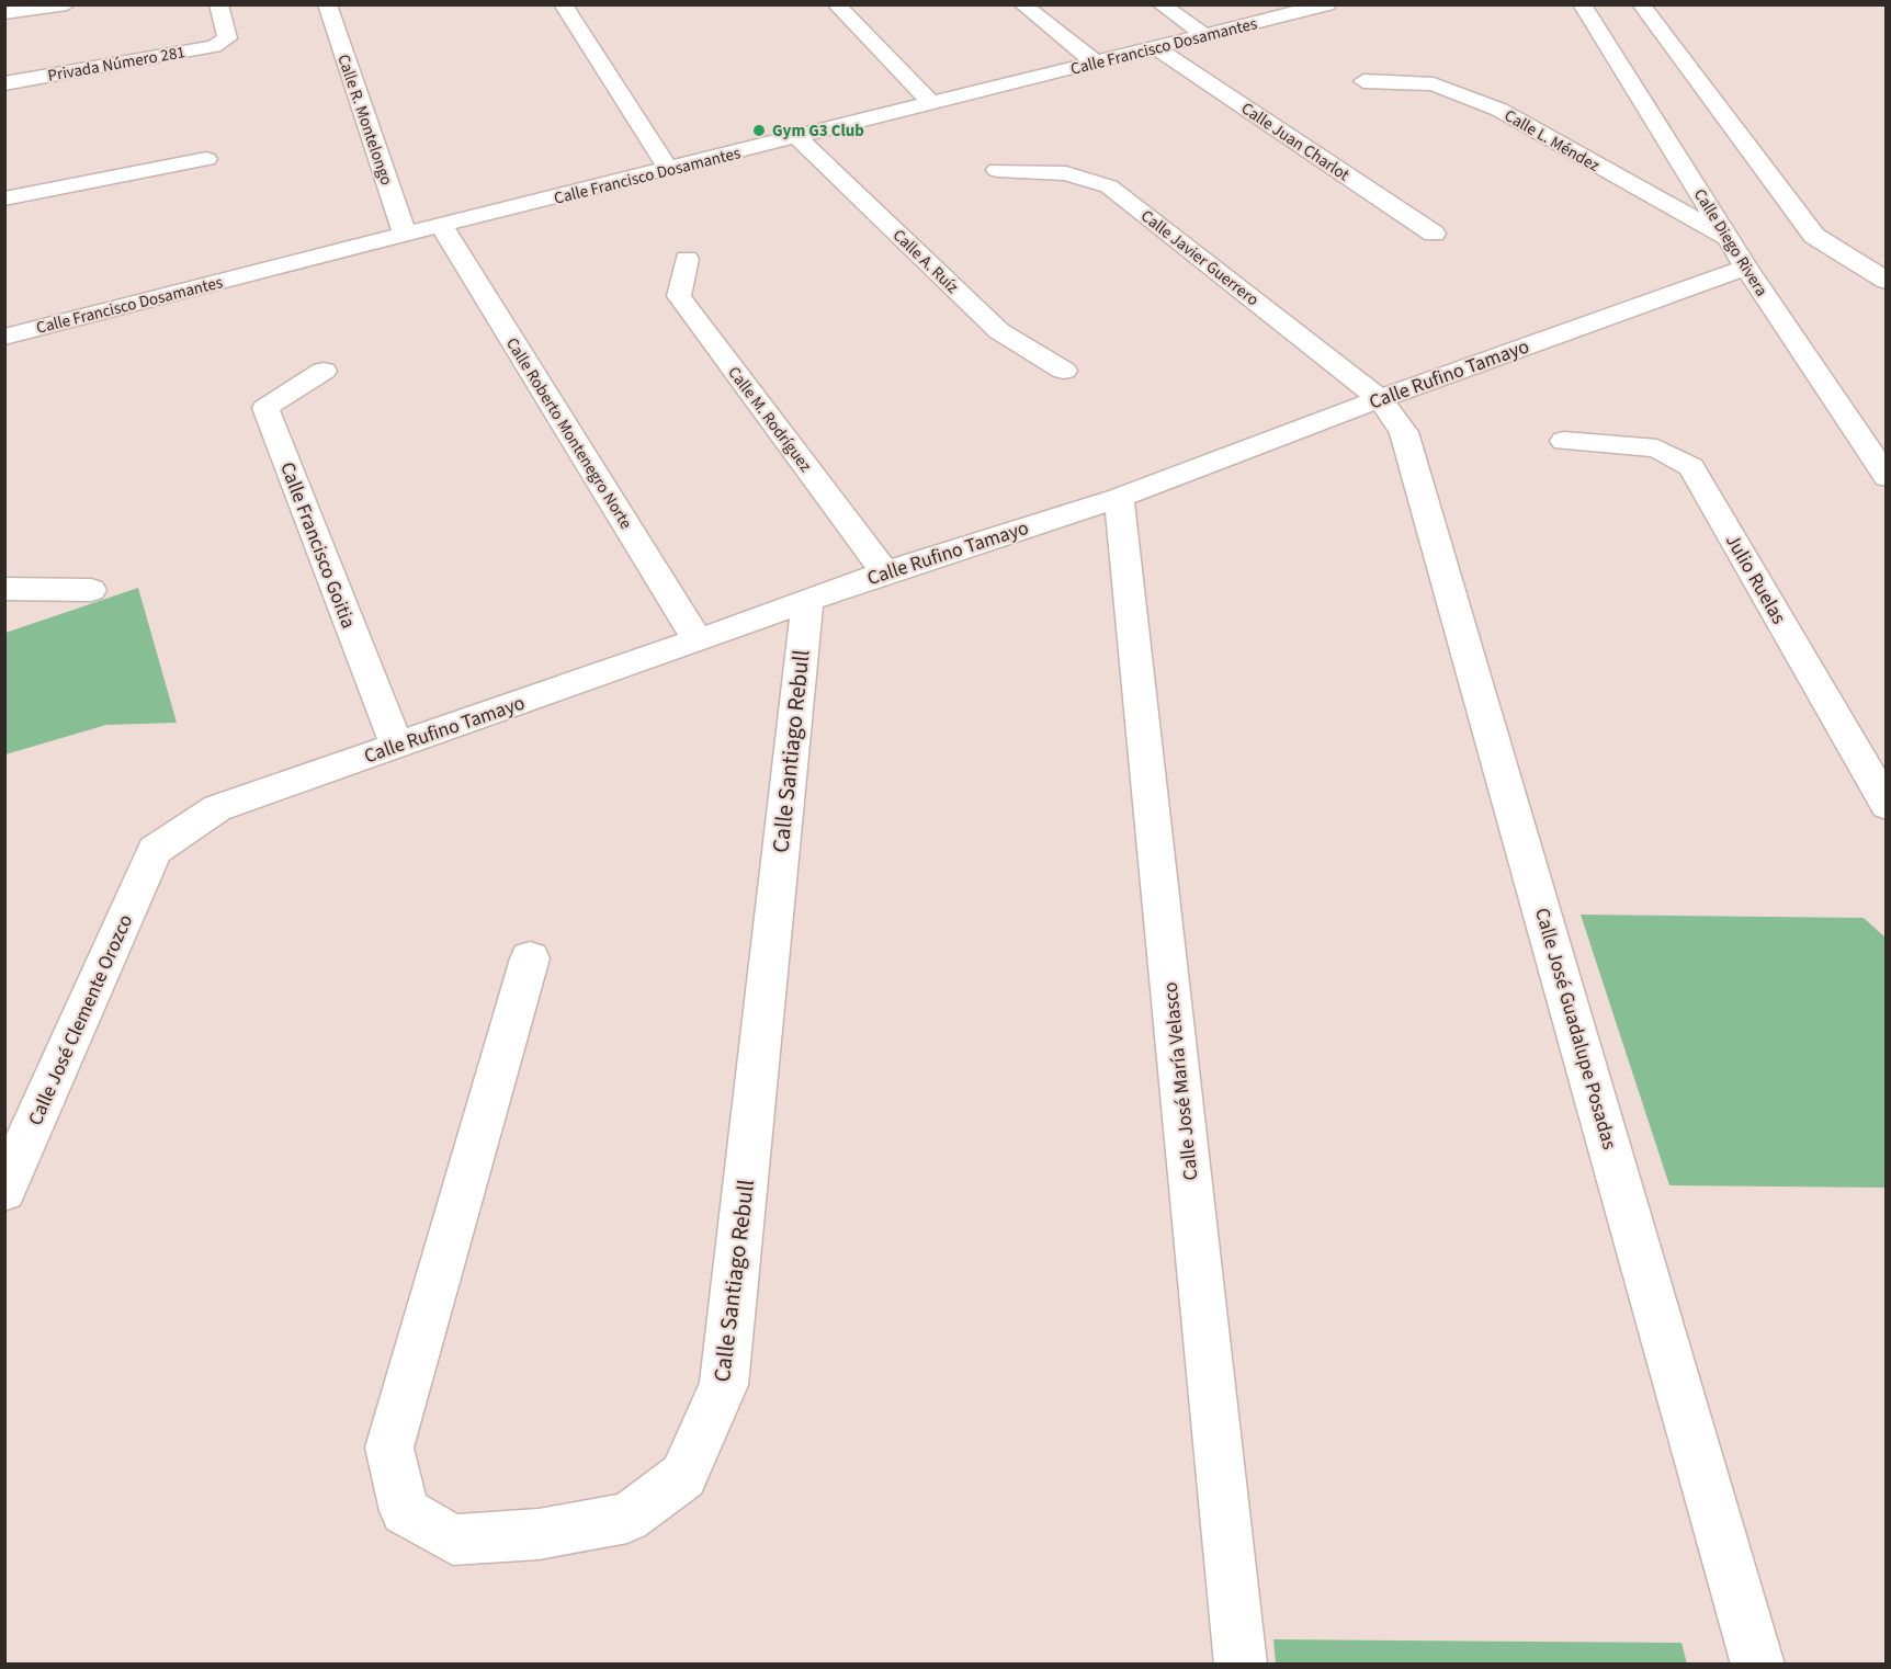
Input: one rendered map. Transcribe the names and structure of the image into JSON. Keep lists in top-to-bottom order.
{
  "streets": {
    "street": [
      "Calle Francisco Dosamantes",
      "Privada Número 281",
      "Calle R. Montelongo",
      "Calle L. Méndez",
      "Calle Juan Charlot",
      "Calle Diego Rivera",
      "Calle Javier Guerrero",
      "Calle A. Ruíz",
      "Calle Rufino Tamayo",
      "Calle M. Rodríguez",
      "Calle Roberto Montenegro Norte",
      "Calle Francisco Goitia",
      "Julio Ruelas",
      "Calle Santiago Rebull",
      "Calle José Clemente Orozco",
      "Calle José Guadalupe Posadas",
      "Calle José María Velasco"
    ]
  },
  "crossings": [
    ["Calle Francisco Dosamantes", "Calle R. Montelongo"],
    ["Calle Francisco Dosamantes", "Calle Juan Charlot"],
    ["Calle Francisco Dosamantes", "Calle A. Ruíz"],
    ["Calle Francisco Dosamantes", "Calle Roberto Montenegro Norte"],
    ["Calle L. Méndez", "Calle Diego Rivera"],
    ["Calle Diego Rivera", "Calle Rufino Tamayo"],
    ["Calle Javier Guerrero", "Calle Rufino Tamayo"],
    ["Calle Javier Guerrero", "Calle José Guadalupe Posadas"],
    ["Calle Rufino Tamayo", "Calle M. Rodríguez"],
    ["Calle Rufino Tamayo", "Calle Roberto Montenegro Norte"],
    ["Calle Rufino Tamayo", "Calle Francisco Goitia"],
    ["Calle Rufino Tamayo", "Calle Santiago Rebull"],
    ["Calle Rufino Tamayo", "Calle José Clemente Orozco"],
    ["Calle Rufino Tamayo", "Calle José Guadalupe Posadas"],
    ["Calle Rufino Tamayo", "Calle José María Velasco"]
  ],
  "places": ["Gym G3 Club"]
}
